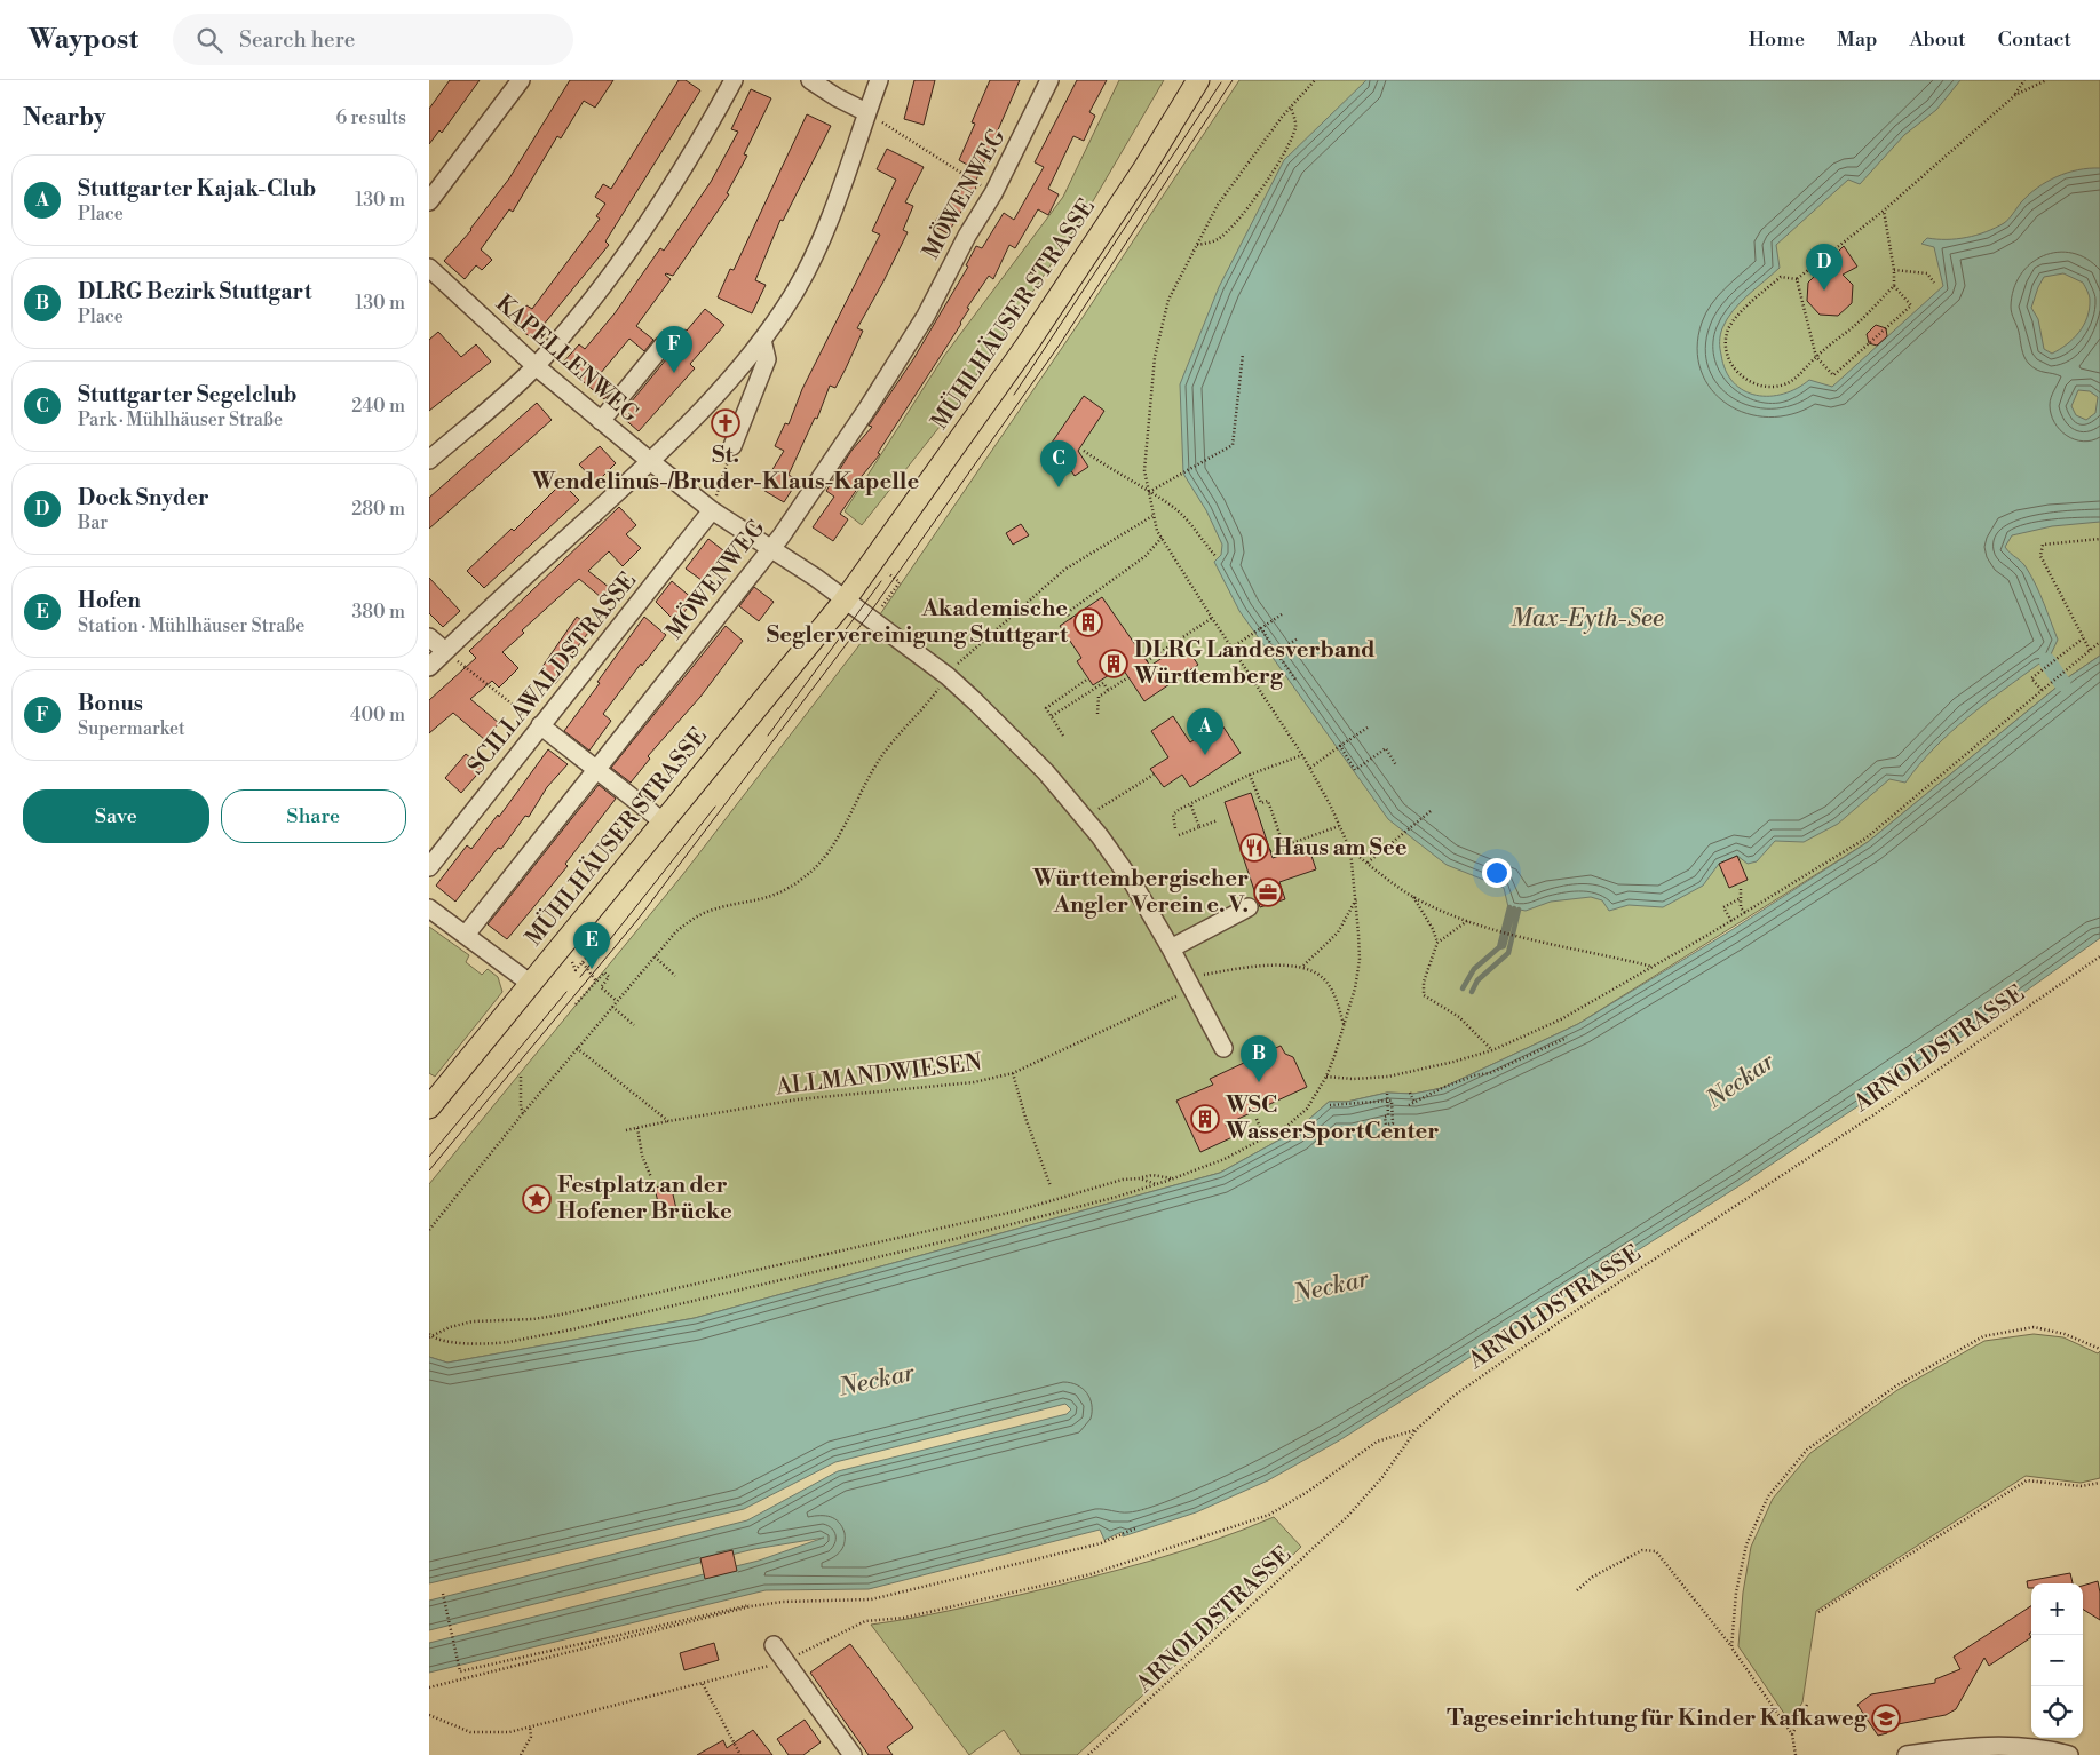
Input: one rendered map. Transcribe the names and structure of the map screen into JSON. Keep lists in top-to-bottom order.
{
  "streets": {
    "main road": ["MÜHLHÄUSER STRASSE"],
    "street": ["MÖWENWEG", "KAPELLENWEG", "SCILLAWALDSTRASSE"],
    "path": ["ARNOLDSTRASSE", "ALLMANDWIESEN"]
  },
  "crossings": [
    ["MÖWENWEG", "KAPELLENWEG"],
    ["MÜHLHÄUSER STRASSE", "KAPELLENWEG"],
    ["KAPELLENWEG", "SCILLAWALDSTRASSE"]
  ],
  "water": ["Max-Eyth-See", "Neckar"],
  "places": {
    "church": ["St. Wendelinus-/Bruder-Klaus-Kapelle"],
    "building": ["Akademische Seglervereinigung Stuttgart", "DLRG Landesverband Württemberg", "WSC WasserSportCenter"],
    "restaurant": ["Haus am See"],
    "office": ["Württembergischer Angler Verein e. V."],
    "place": ["Festplatz an der Hofener Brücke"],
    "school or university": ["Tageseinrichtung für Kinder Kafkaweg"]
  },
  "page": {
    "header": "Waypost",
    "search": "Search here",
    "nav": [
      "Home",
      "Map",
      "About",
      "Contact"
    ],
    "heading": ["Nearby", "6 results"],
    "list": [
      {
        "mark": "A",
        "name": "Stuttgarter Kajak-Club",
        "note": "Place",
        "value": "130 m"
      },
      {
        "mark": "B",
        "name": "DLRG Bezirk Stuttgart",
        "note": "Place",
        "value": "130 m"
      },
      {
        "mark": "C",
        "name": "Stuttgarter Segelclub",
        "note": "Park · Mühlhäuser Straße",
        "value": "240 m"
      },
      {
        "mark": "D",
        "name": "Dock Snyder",
        "note": "Bar",
        "value": "280 m"
      },
      {
        "mark": "E",
        "name": "Hofen",
        "note": "Station · Mühlhäuser Straße",
        "value": "380 m"
      },
      {
        "mark": "F",
        "name": "Bonus",
        "note": "Supermarket",
        "value": "400 m"
      }
    ],
    "pins": [
      "D",
      "F",
      "C",
      "A",
      "E",
      "B"
    ],
    "buttons": ["Save", "Share"],
    "map_buttons": ["+", "−"]
  }
}
